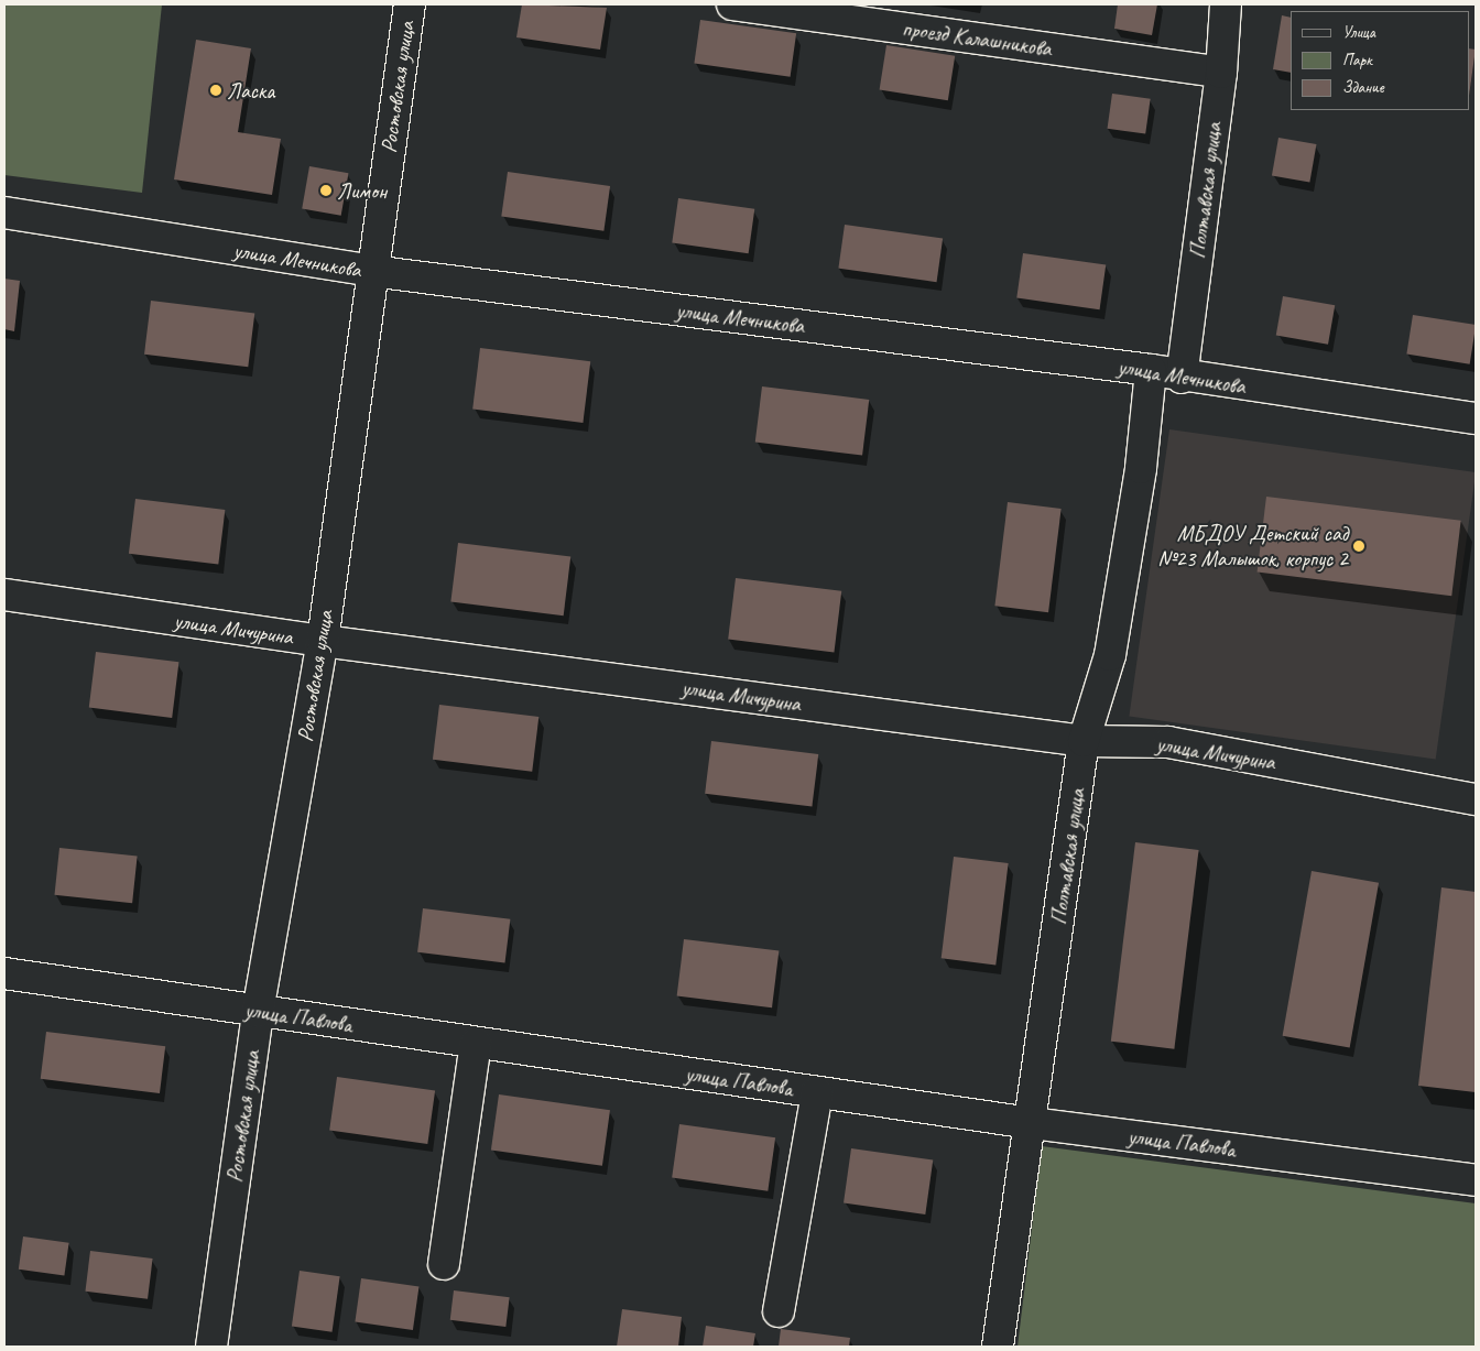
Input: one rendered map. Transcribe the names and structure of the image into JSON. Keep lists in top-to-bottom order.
{
  "streets": {
    "street": [
      "проезд Калашникова",
      "Ростовская улица",
      "Полтавская улица",
      "улица Мечникова",
      "улица Мичурина",
      "улица Павлова"
    ]
  },
  "crossings": [
    ["проезд Калашникова", "Полтавская улица"],
    ["Ростовская улица", "улица Мечникова"],
    ["Ростовская улица", "улица Мичурина"],
    ["Ростовская улица", "улица Павлова"],
    ["Полтавская улица", "улица Мечникова"],
    ["Полтавская улица", "улица Мичурина"],
    ["Полтавская улица", "улица Павлова"]
  ],
  "places": ["Ласка", "Лимон", "МБДОУ Детский сад №23 Малышок, корпус 2"],
  "legend": ["Улица", "Парк", "Здание"]
}
